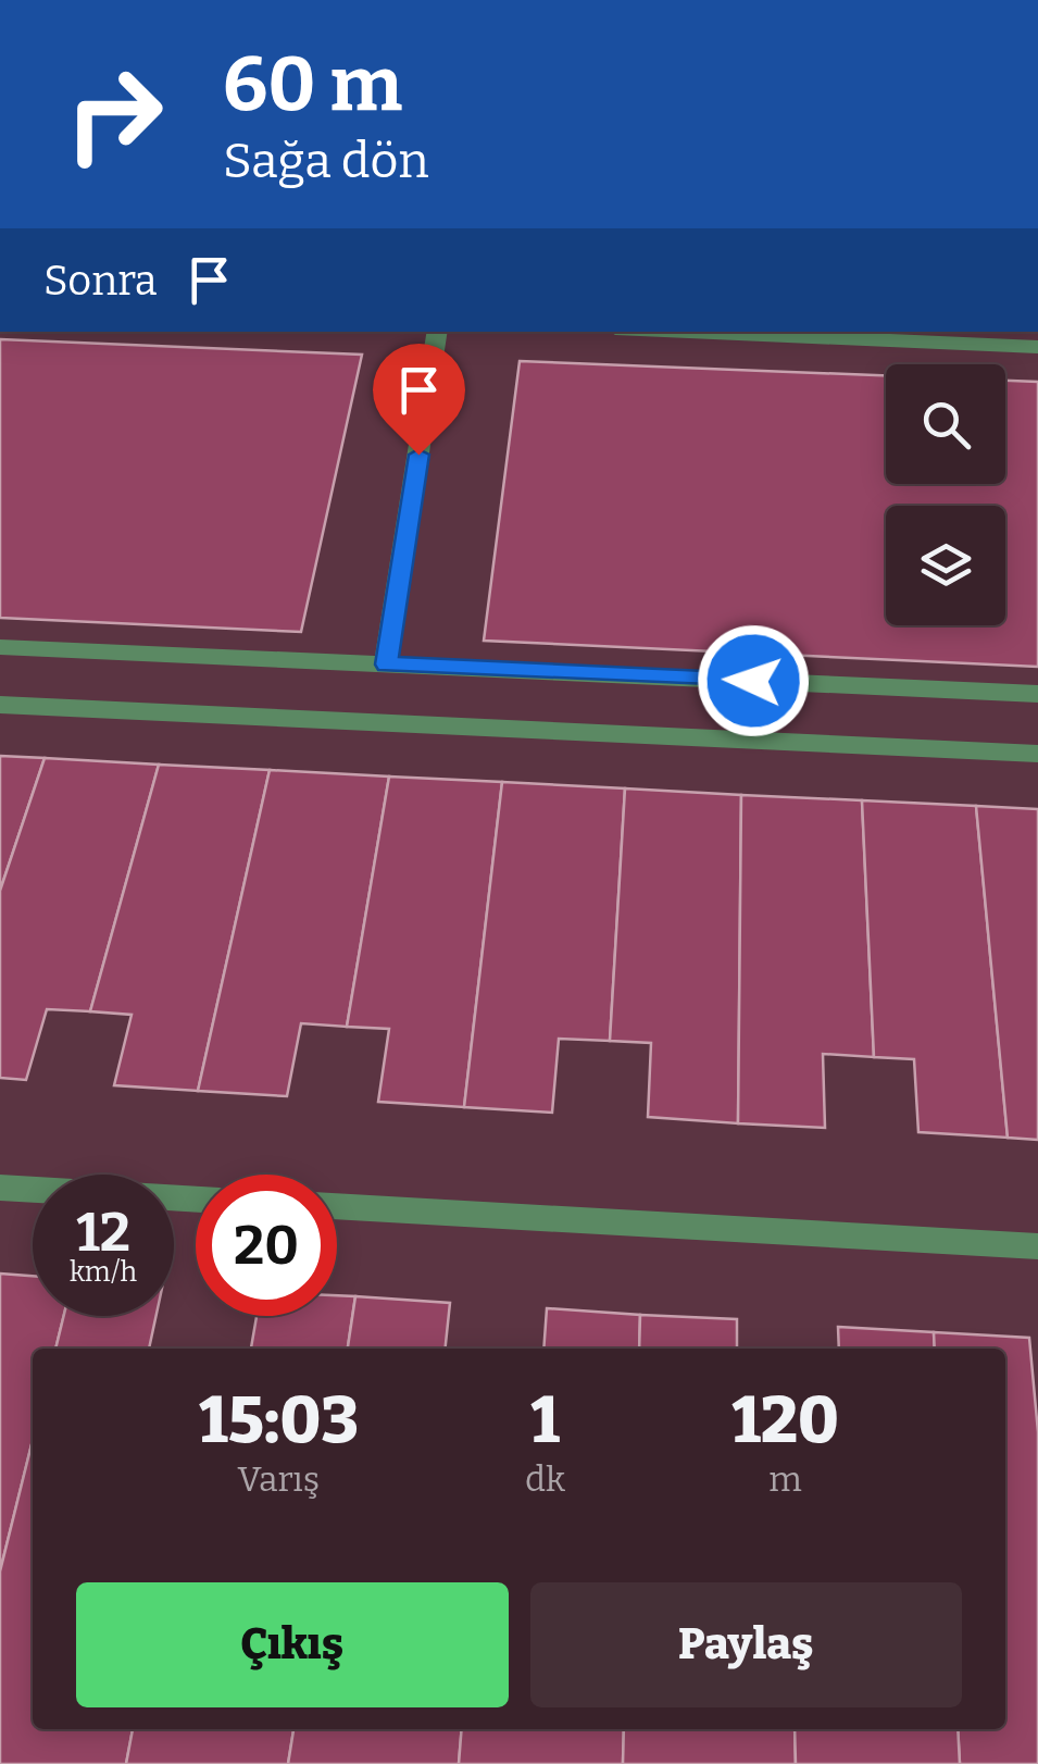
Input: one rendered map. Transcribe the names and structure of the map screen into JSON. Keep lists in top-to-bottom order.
{
  "page": {
    "turn": ["60 m", "Sağa dön"],
    "then": "Sonra",
    "speed": "12 km/h",
    "limit": "20",
    "eta": [
      "15:03",
      "Varış",
      "1",
      "dk",
      "120",
      "m"
    ],
    "buttons": ["Çıkış", "Paylaş"]
  }
}
